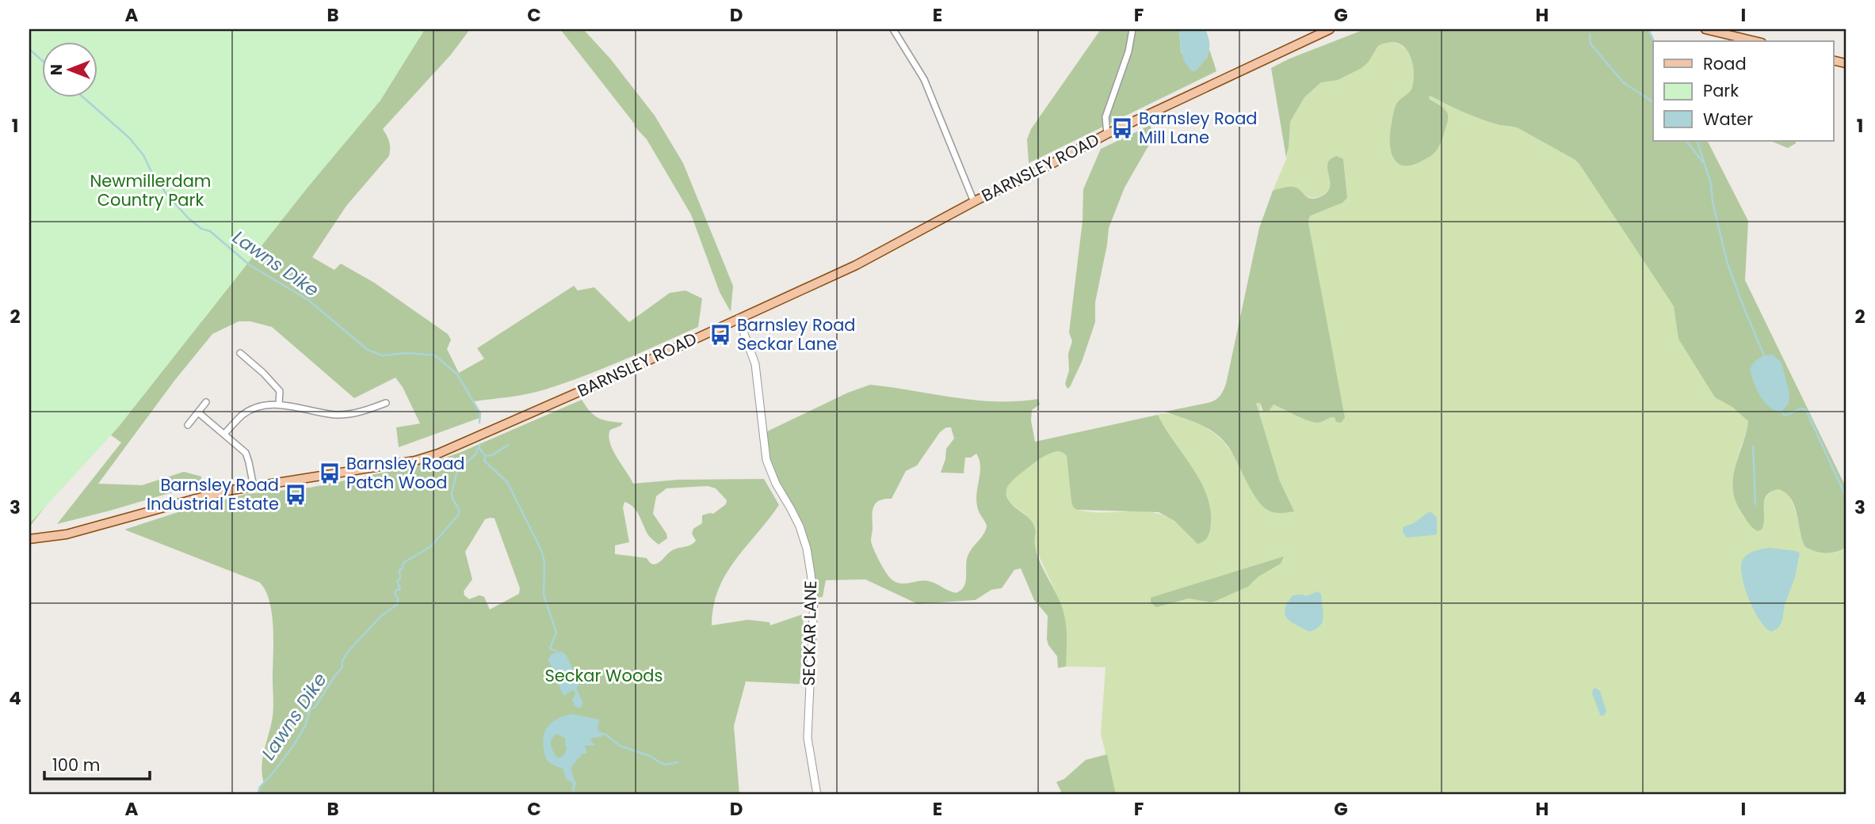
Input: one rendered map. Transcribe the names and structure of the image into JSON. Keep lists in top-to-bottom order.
{
  "streets": {
    "main road": ["BARNSLEY ROAD"],
    "street": ["SECKAR LANE"]
  },
  "crossings": [
    ["BARNSLEY ROAD", "SECKAR LANE"]
  ],
  "water": ["Lawns Dike"],
  "parks": ["Newmillerdam Country Park", "Seckar Woods"],
  "places": {
    "bus stop": [
      "Barnsley Road Mill Lane",
      "Barnsley Road Seckar Lane",
      "Barnsley Road Patch Wood",
      "Barnsley Road Industrial Estate"
    ]
  },
  "legend": ["Road", "Park", "Water"],
  "scale_bar": "100 m",
  "north": "left",
  "grid": {
    "columns": [
      "A",
      "B",
      "C",
      "D",
      "E",
      "F",
      "G",
      "H",
      "I"
    ],
    "rows": [
      "1",
      "2",
      "3",
      "4"
    ]
  }
}
